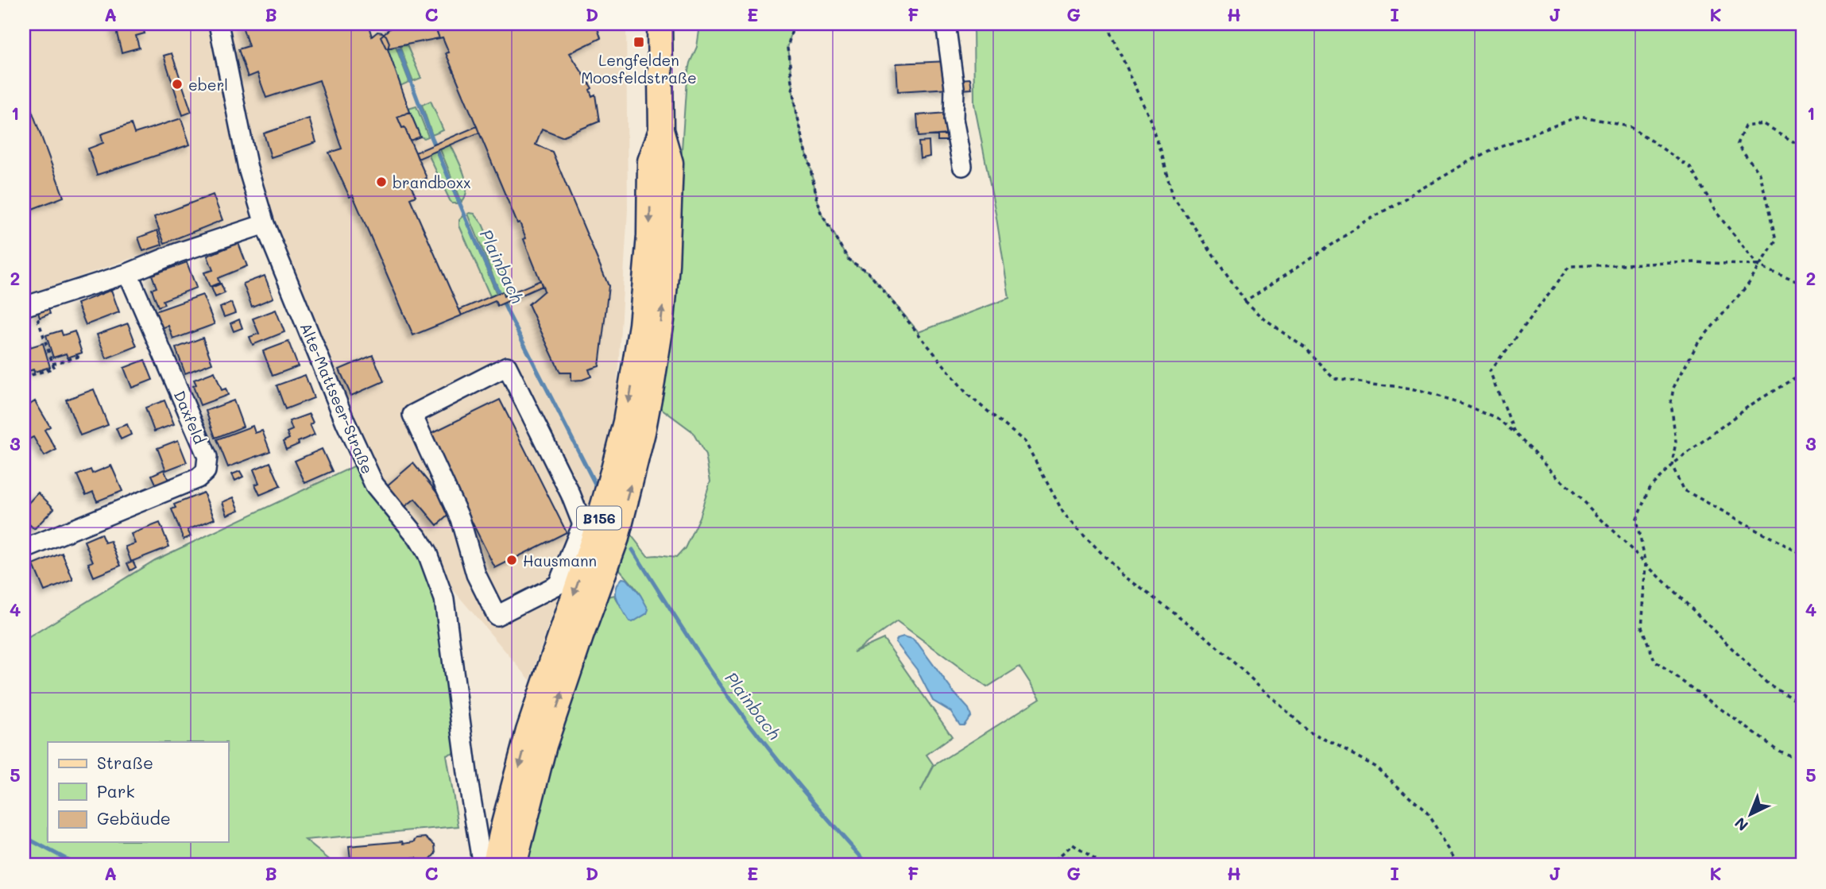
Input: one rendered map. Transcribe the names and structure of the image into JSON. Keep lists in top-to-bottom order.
{
  "streets": {
    "main road": ["B156"],
    "street": ["Alte-Mattseer-Straße", "Daxfeld"]
  },
  "crossings": [
    ["Alte-Mattseer-Straße", "B156"]
  ],
  "water": ["Plainbach"],
  "places": {
    "transit": ["Lengfelden Moosfeldstraße"],
    "other": ["eberl", "brandboxx", "Hausmann"]
  },
  "legend": ["Straße", "Park", "Gebäude"],
  "north": "bottom left",
  "grid": {
    "columns": [
      "A",
      "B",
      "C",
      "D",
      "E",
      "F",
      "G",
      "H",
      "I",
      "J",
      "K"
    ],
    "rows": [
      "1",
      "2",
      "3",
      "4",
      "5"
    ]
  }
}
